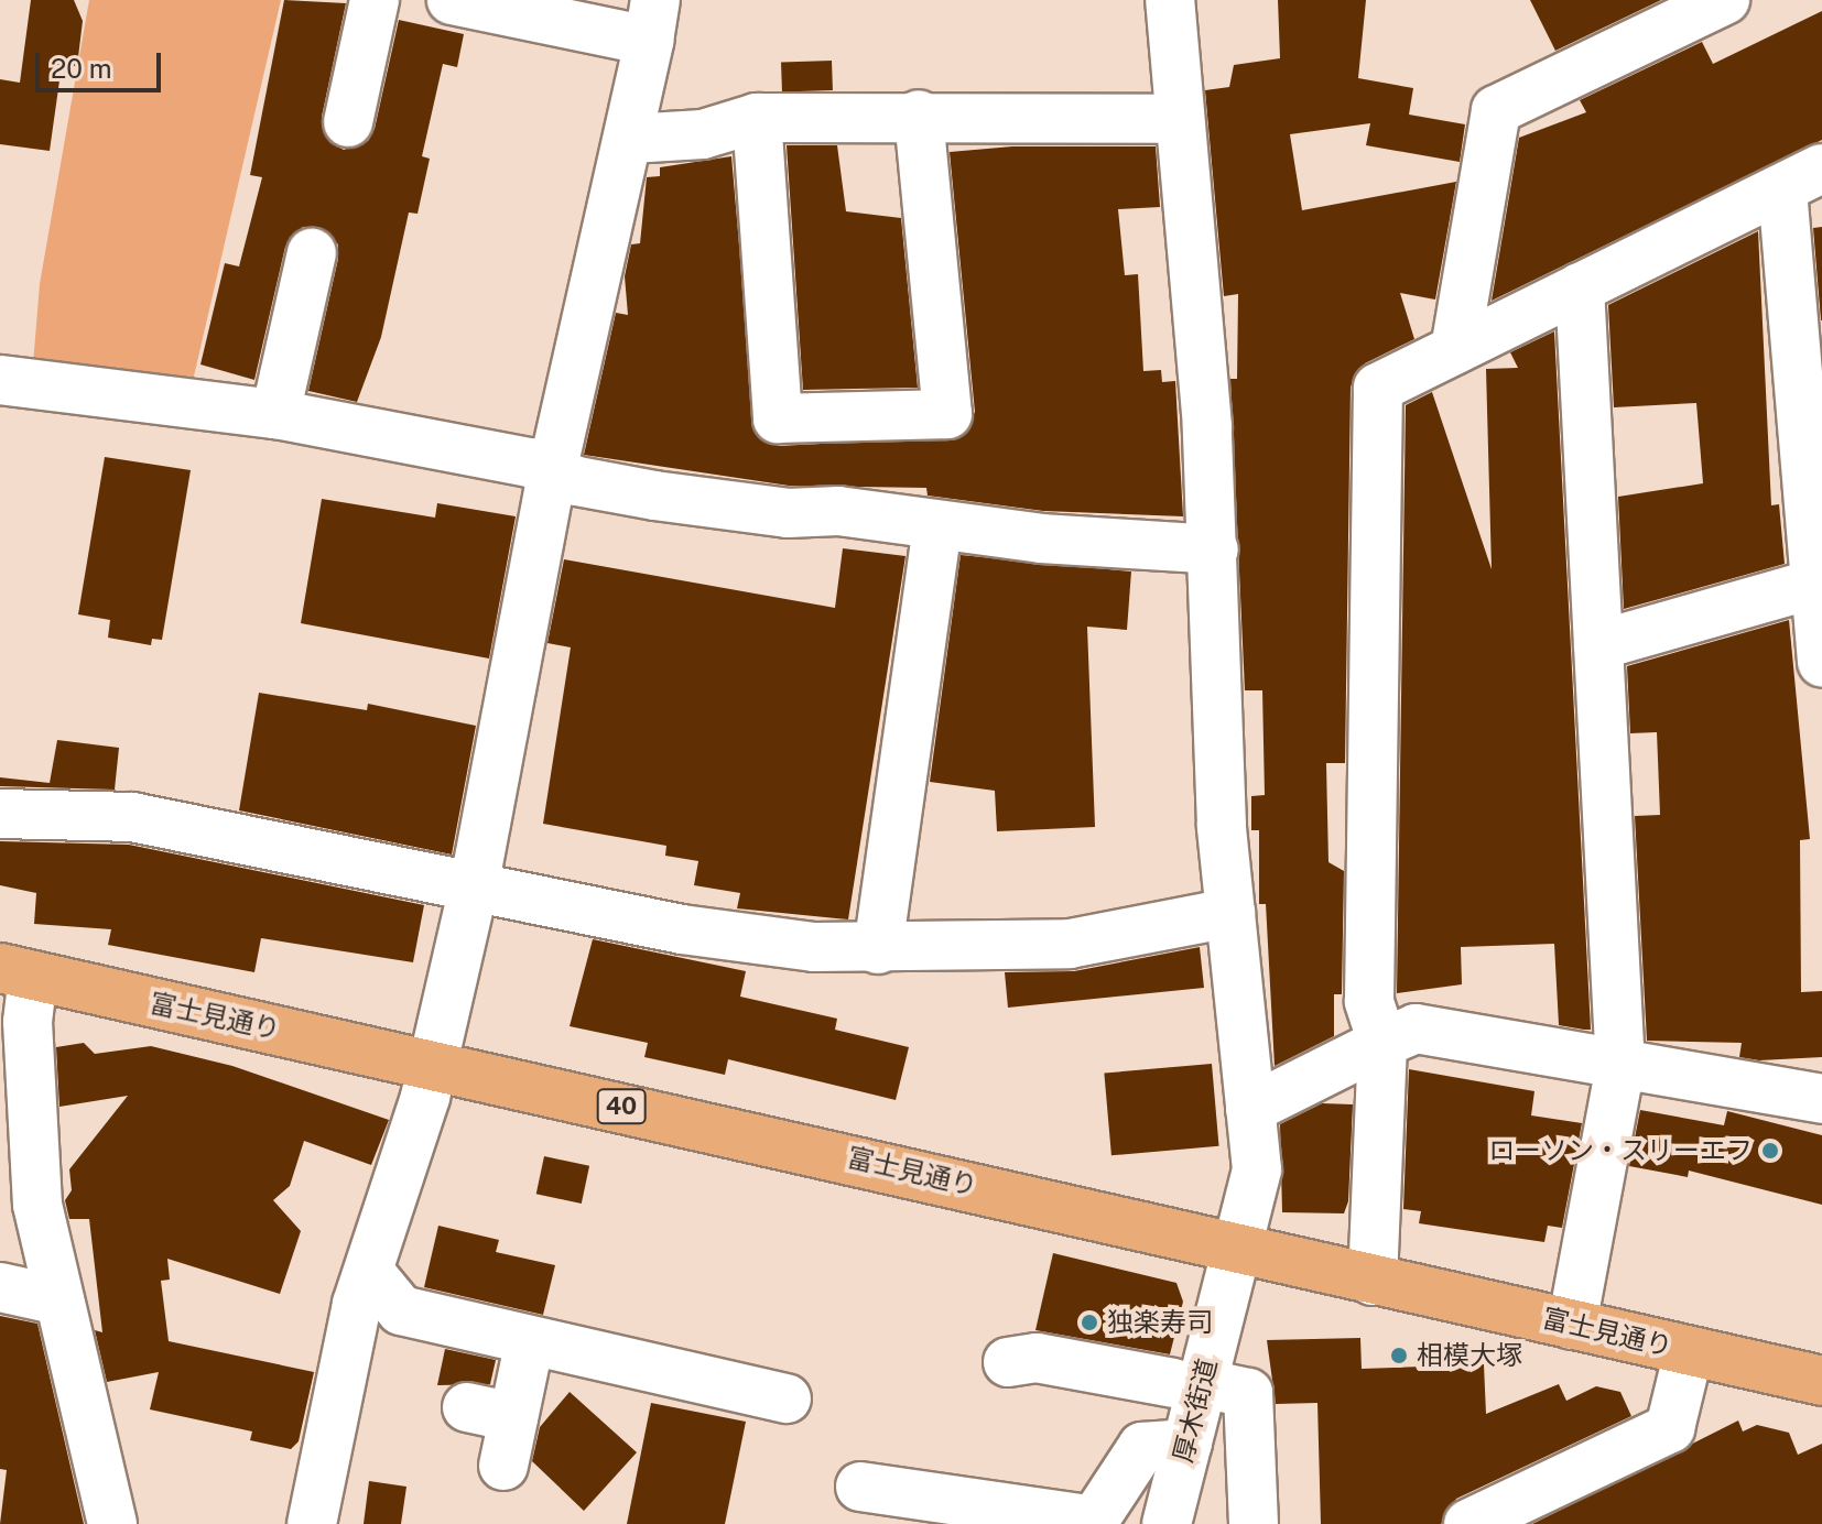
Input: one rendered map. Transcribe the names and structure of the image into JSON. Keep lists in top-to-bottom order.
{
  "streets": {
    "main road": ["富士見通り", "40"],
    "street": ["厚木街道"]
  },
  "crossings": [
    ["富士見通り", "厚木街道"]
  ],
  "places": ["ローソン・スリーエフ", "独楽寿司", "相模大塚"],
  "scale_bar": "20 m"
}
